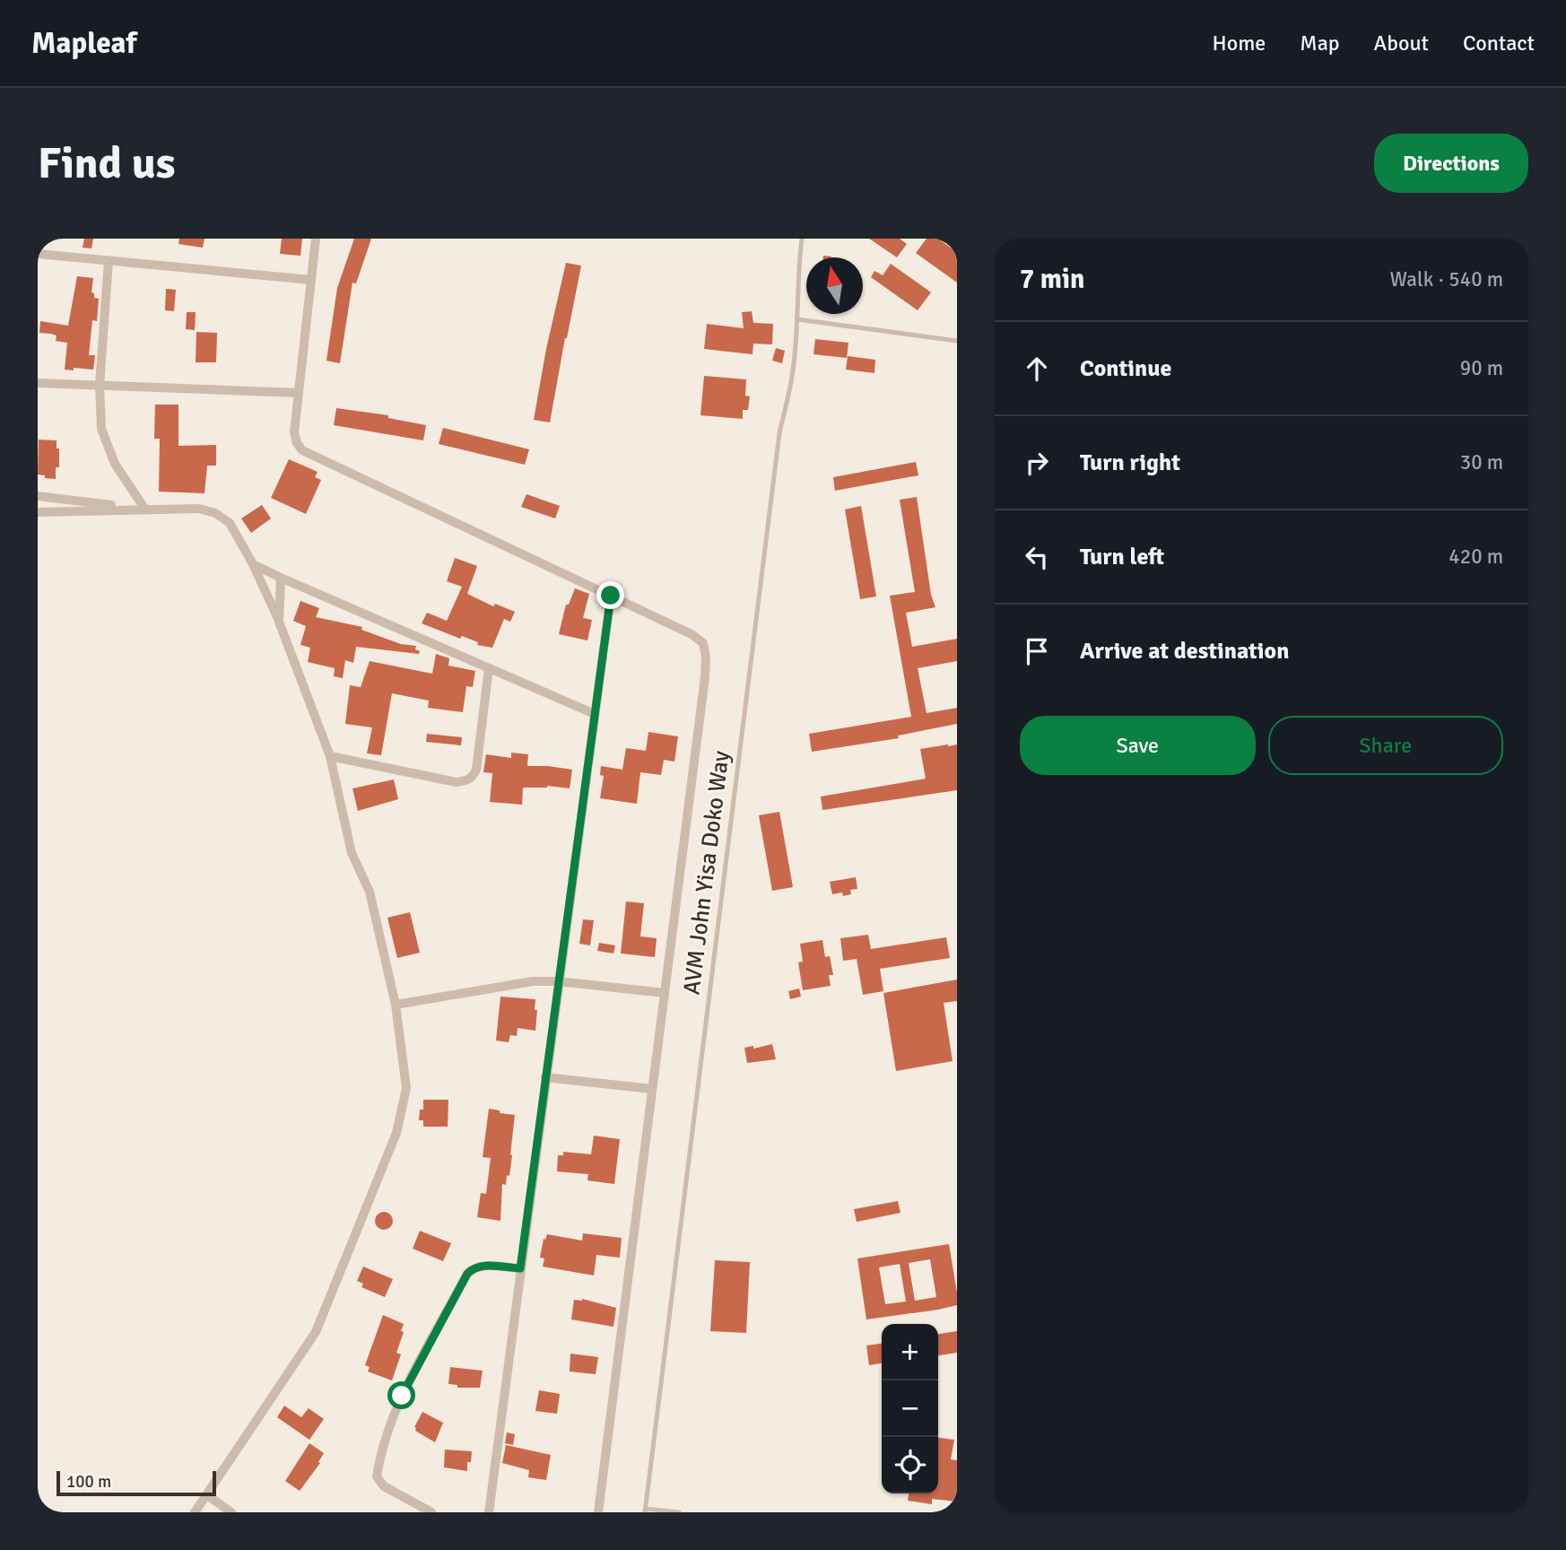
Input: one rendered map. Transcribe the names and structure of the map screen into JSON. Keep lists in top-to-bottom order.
{
  "streets": {
    "lane": ["AVM John Yisa Doko Way"]
  },
  "scale_bar": "100 m",
  "north": "top",
  "page": {
    "header": "Mapleaf",
    "nav": [
      "Home",
      "Map",
      "About",
      "Contact"
    ],
    "buttons": [
      "Directions",
      ["Save", "Share"]
    ],
    "title": "Find us",
    "heading": ["7 min", "Walk · 540 m"],
    "list": [
      ["Continue", "90 m"],
      ["Turn right", "30 m"],
      ["Turn left", "420 m"],
      "Arrive at destination"
    ],
    "map_buttons": ["+", "−"],
    "scale": "100 m"
  }
}
